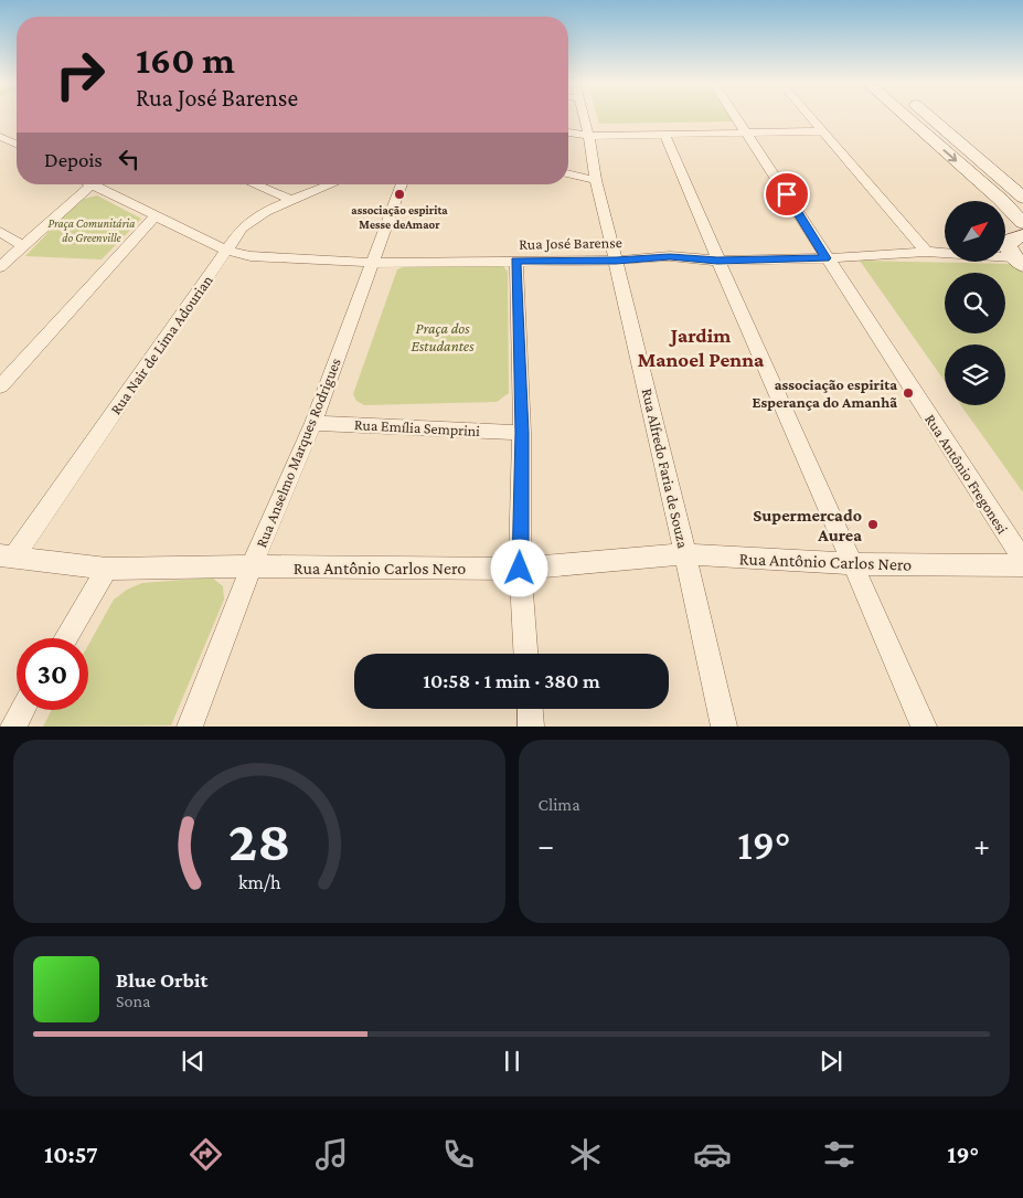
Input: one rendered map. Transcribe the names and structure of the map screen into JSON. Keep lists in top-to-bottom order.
{
  "streets": {
    "street": [
      "Rua José Barense",
      "Rua Nair de Lima Adourian",
      "Rua Emília Semprini",
      "Rua Anselmo Marques Rodrigues",
      "Rua Alfredo Faria de Souza",
      "Rua Antônio Fregonesi",
      "Rua Antônio Carlos Nero"
    ]
  },
  "crossings": [
    ["Rua José Barense", "Rua Nair de Lima Adourian"],
    ["Rua José Barense", "Rua Anselmo Marques Rodrigues"],
    ["Rua José Barense", "Rua Alfredo Faria de Souza"],
    ["Rua José Barense", "Rua Antônio Fregonesi"],
    ["Rua Nair de Lima Adourian", "Rua Antônio Carlos Nero"],
    ["Rua Emília Semprini", "Rua Anselmo Marques Rodrigues"],
    ["Rua Anselmo Marques Rodrigues", "Rua Antônio Carlos Nero"],
    ["Rua Alfredo Faria de Souza", "Rua Antônio Carlos Nero"]
  ],
  "districts": ["Jardim Manoel Penna"],
  "parks": ["Praça Comunitária do Greenville", "Praça dos Estudantes"],
  "places": ["associação espirita Messe deAmaor", "associação espirita Esperança do Amanhã", "Supermercado Aurea"],
  "north": "top right",
  "page": {
    "turn": ["160 m", "Rua José Barense"],
    "then": "Depois",
    "limit": "30",
    "trip": "10:58 · 1 min · 380 m",
    "tile": "Clima",
    "heat": ["−", "19°", "+"],
    "song": ["Blue Orbit", "Sona"],
    "tabs": ["10:57", "19°"],
    "gauge": ["28", "km/h"]
  }
}
